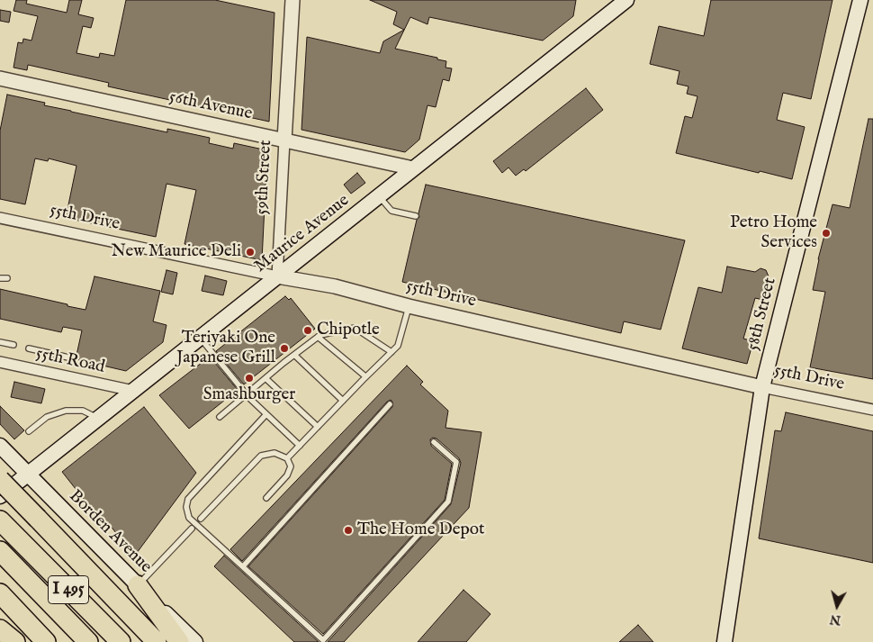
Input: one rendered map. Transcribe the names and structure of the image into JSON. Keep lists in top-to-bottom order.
{
  "streets": {
    "highway": ["I 495"],
    "main road": ["Maurice Avenue", "58th Street", "Borden Avenue"],
    "street": [
      "56th Avenue",
      "59th Street",
      "55th Drive",
      "55th Road"
    ]
  },
  "crossings": [
    ["56th Avenue", "59th Street"],
    ["56th Avenue", "Maurice Avenue"],
    ["59th Street", "55th Drive"],
    ["59th Street", "Maurice Avenue"],
    ["55th Drive", "Maurice Avenue"],
    ["55th Drive", "58th Street"],
    ["Maurice Avenue", "55th Road"],
    ["Maurice Avenue", "Borden Avenue"]
  ],
  "places": [
    "Petro Home Services",
    "New Maurice Deli",
    "Chipotle",
    "Teriyaki One Japanese Grill",
    "Smashburger",
    "The Home Depot"
  ],
  "north": "bottom"
}
